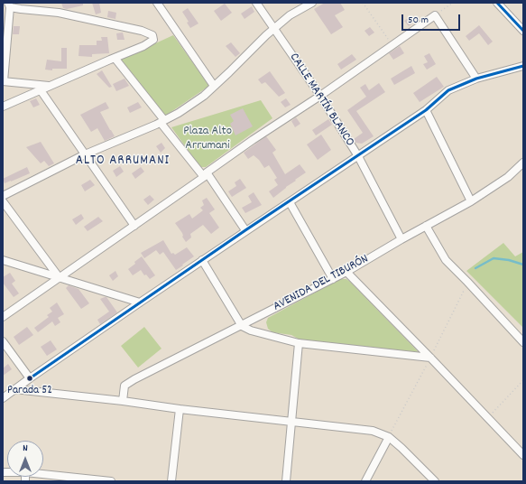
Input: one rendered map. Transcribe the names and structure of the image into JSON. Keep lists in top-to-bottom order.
{
  "streets": {
    "street": ["CALLE MARTÍN BLANCO", "AVENIDA DEL TIBURÓN"]
  },
  "crossings": [
    ["CALLE MARTÍN BLANCO", "AVENIDA DEL TIBURÓN"]
  ],
  "districts": ["ALTO ARRUMANI"],
  "parks": ["Plaza Alto Arrumani"],
  "places": ["Parada 52"],
  "scale_bar": "50 m",
  "north": "top"
}
